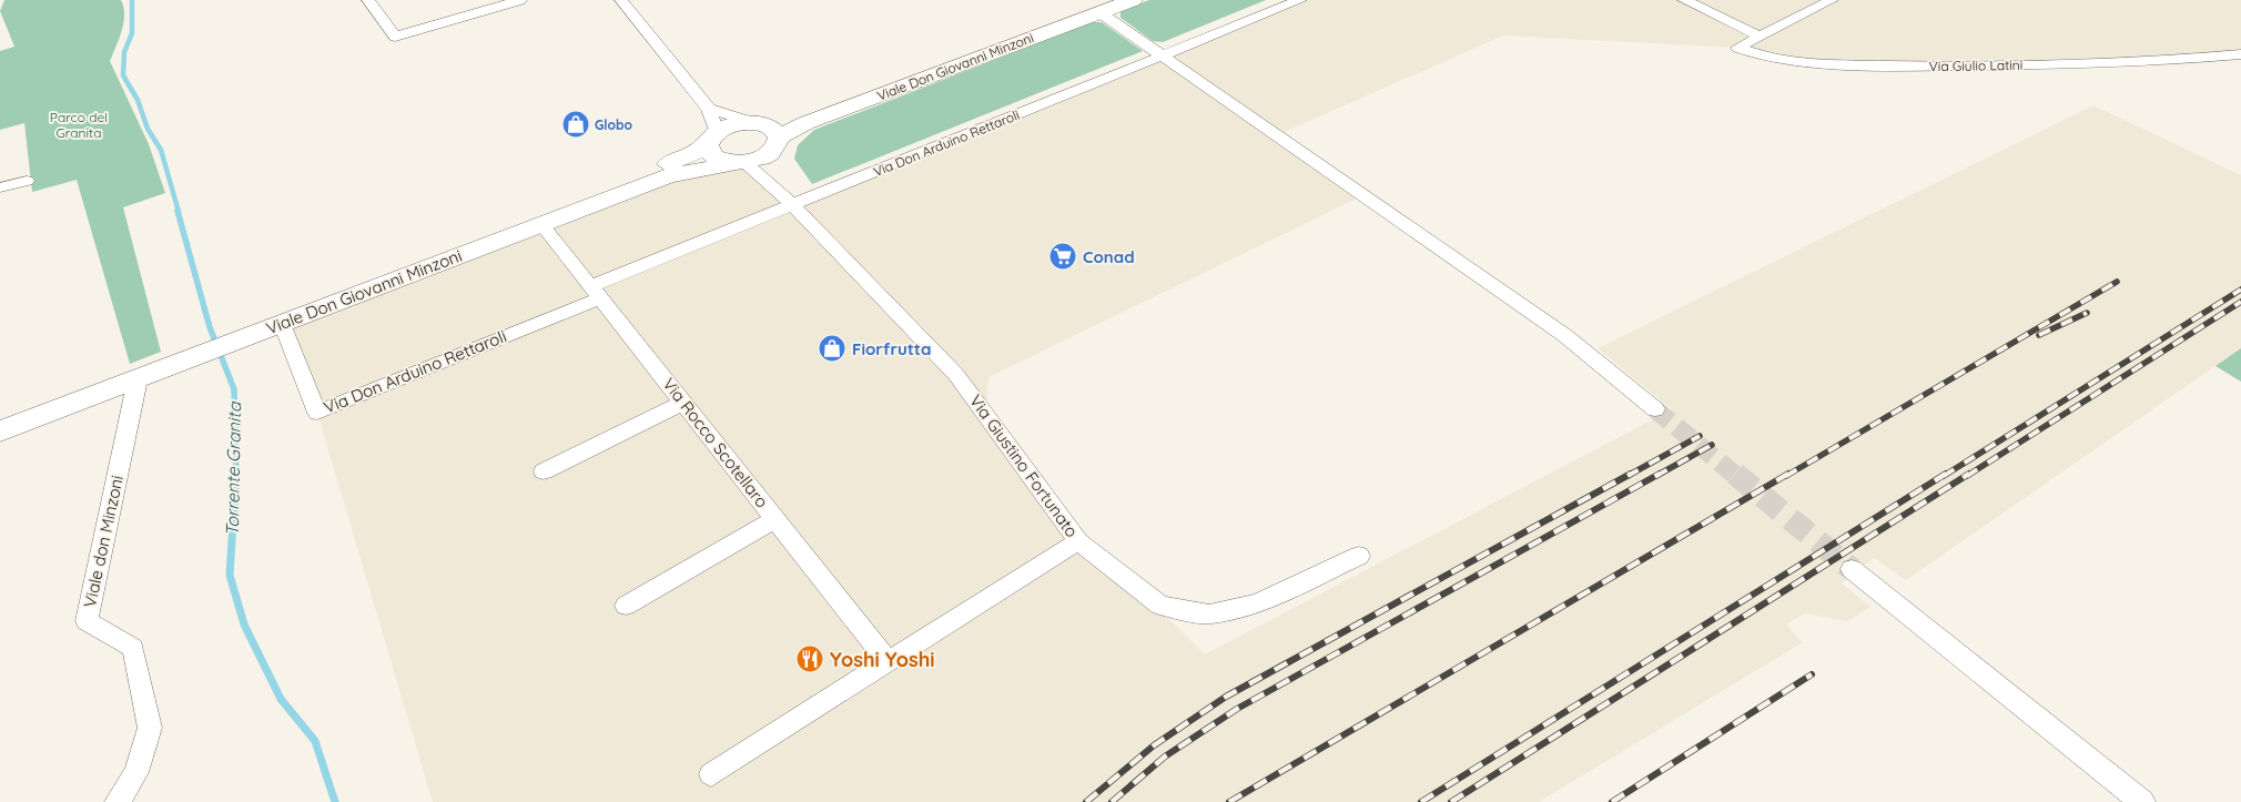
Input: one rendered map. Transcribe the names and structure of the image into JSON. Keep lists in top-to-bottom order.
{
  "streets": {
    "main road": ["Viale Don Giovanni Minzoni"],
    "street": [
      "Via Giulio Latini",
      "Via Don Arduino Rettaroli",
      "Via Rocco Scotellaro",
      "Via Giustino Fortunato",
      "Viale don Minzoni"
    ]
  },
  "crossings": [
    ["Viale Don Giovanni Minzoni", "Via Don Arduino Rettaroli"],
    ["Viale Don Giovanni Minzoni", "Via Rocco Scotellaro"],
    ["Viale Don Giovanni Minzoni", "Via Giustino Fortunato"],
    ["Viale Don Giovanni Minzoni", "Viale don Minzoni"],
    ["Via Don Arduino Rettaroli", "Via Rocco Scotellaro"],
    ["Via Don Arduino Rettaroli", "Via Giustino Fortunato"]
  ],
  "water": ["Torrente Granita"],
  "parks": ["Parco del Granita"],
  "places": {
    "shop": ["Globo", "Fiorfrutta"],
    "supermarket": ["Conad"],
    "restaurant": ["Yoshi Yoshi"]
  }
}
